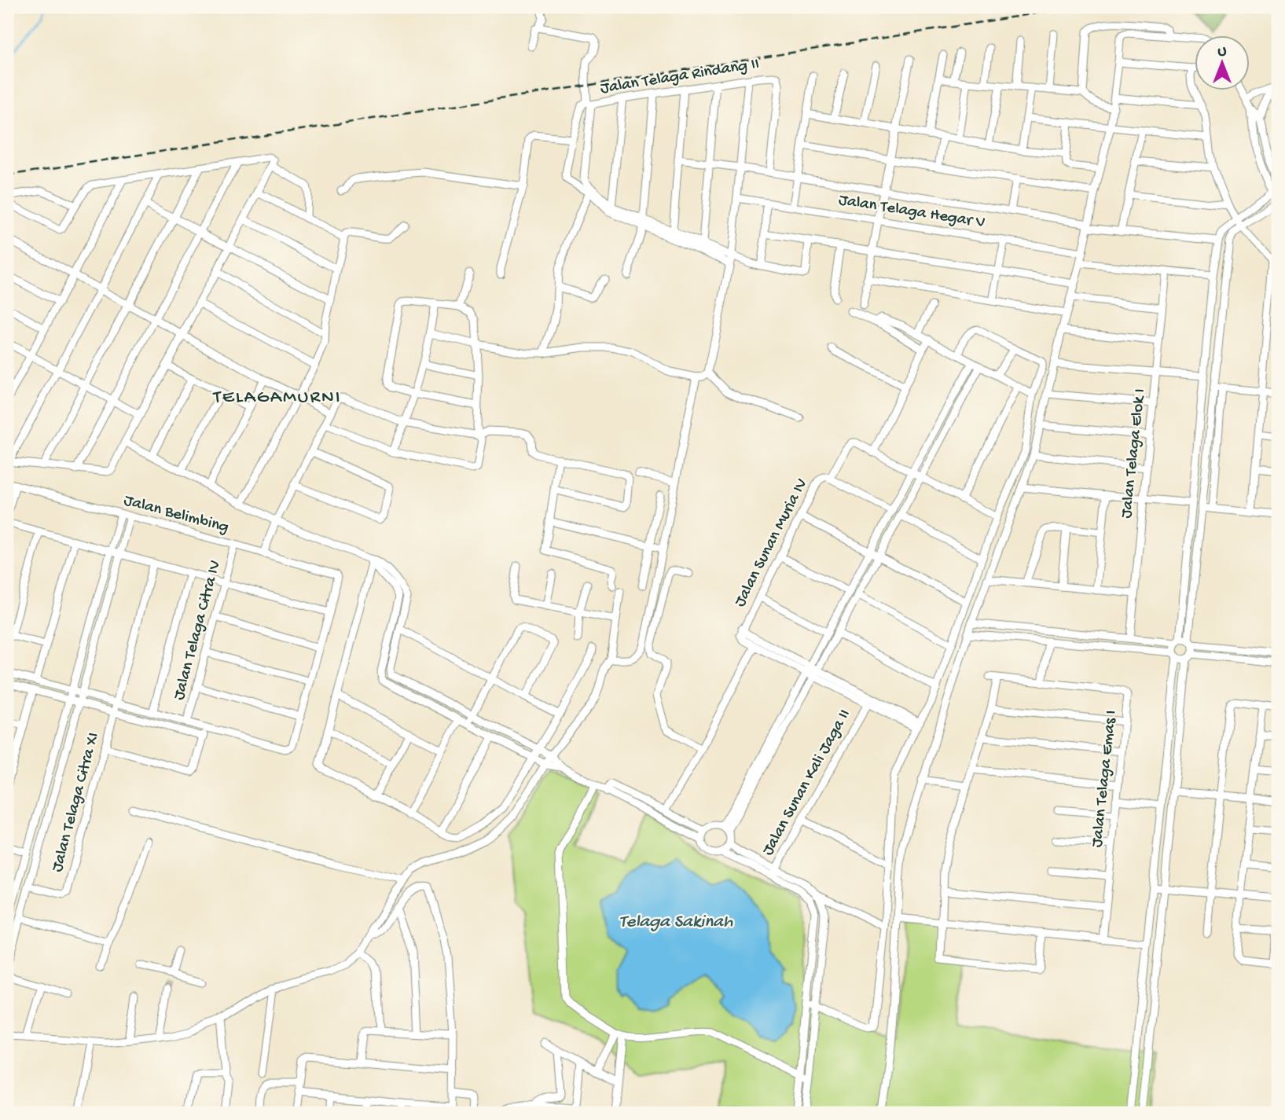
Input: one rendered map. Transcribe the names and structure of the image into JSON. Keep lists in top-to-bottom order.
{
  "streets": {
    "street": [
      "Jalan Telaga Rindang II",
      "Jalan Telaga Hegar V",
      "Jalan Telaga Elok I",
      "Jalan Belimbing",
      "Jalan Sunan Muria IV",
      "Jalan Telaga Citra IV",
      "Jalan Telaga Emas I",
      "Jalan Sunan Kali Jaga II",
      "Jalan Telaga Citra XI"
    ]
  },
  "crossings": [
    ["Jalan Belimbing", "Jalan Telaga Citra IV"]
  ],
  "districts": ["TELAGAMURNI"],
  "water": ["Telaga Sakinah"],
  "north": "top"
}
